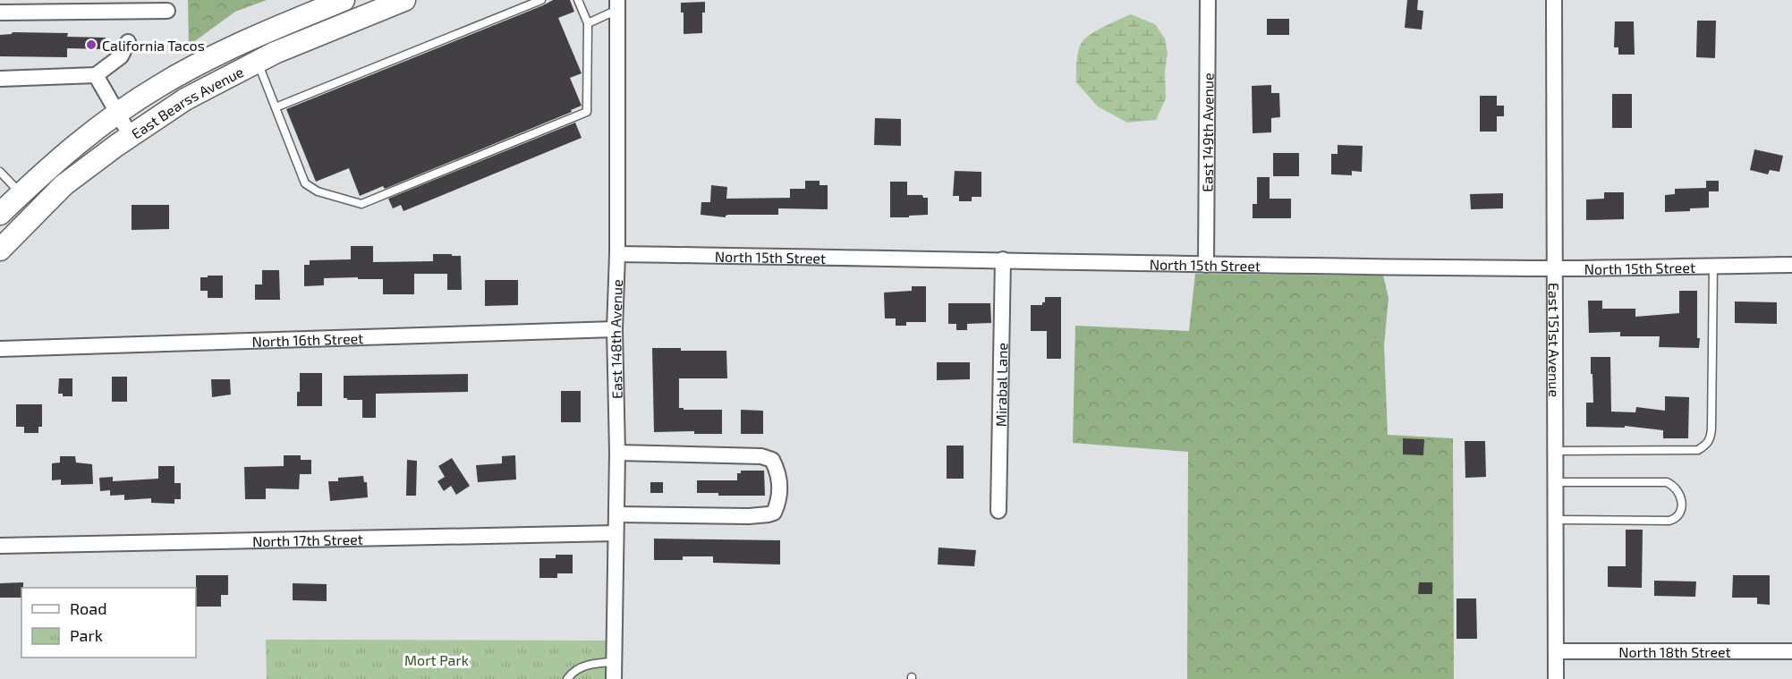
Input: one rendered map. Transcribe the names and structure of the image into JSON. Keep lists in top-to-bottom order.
{
  "streets": {
    "main road": ["East Bearss Avenue"],
    "street": [
      "East 149th Avenue",
      "North 15th Street",
      "North 16th Street",
      "East 148th Avenue",
      "East 151st Avenue",
      "Mirabal Lane",
      "North 17th Street",
      "North 18th Street"
    ]
  },
  "crossings": [
    ["East 149th Avenue", "North 15th Street"],
    ["North 15th Street", "East 148th Avenue"],
    ["North 15th Street", "East 151st Avenue"],
    ["North 15th Street", "Mirabal Lane"],
    ["North 16th Street", "East 148th Avenue"],
    ["East 148th Avenue", "North 17th Street"],
    ["East 151st Avenue", "North 18th Street"]
  ],
  "parks": ["Mort Park"],
  "places": ["California Tacos"],
  "legend": ["Road", "Park"]
}
